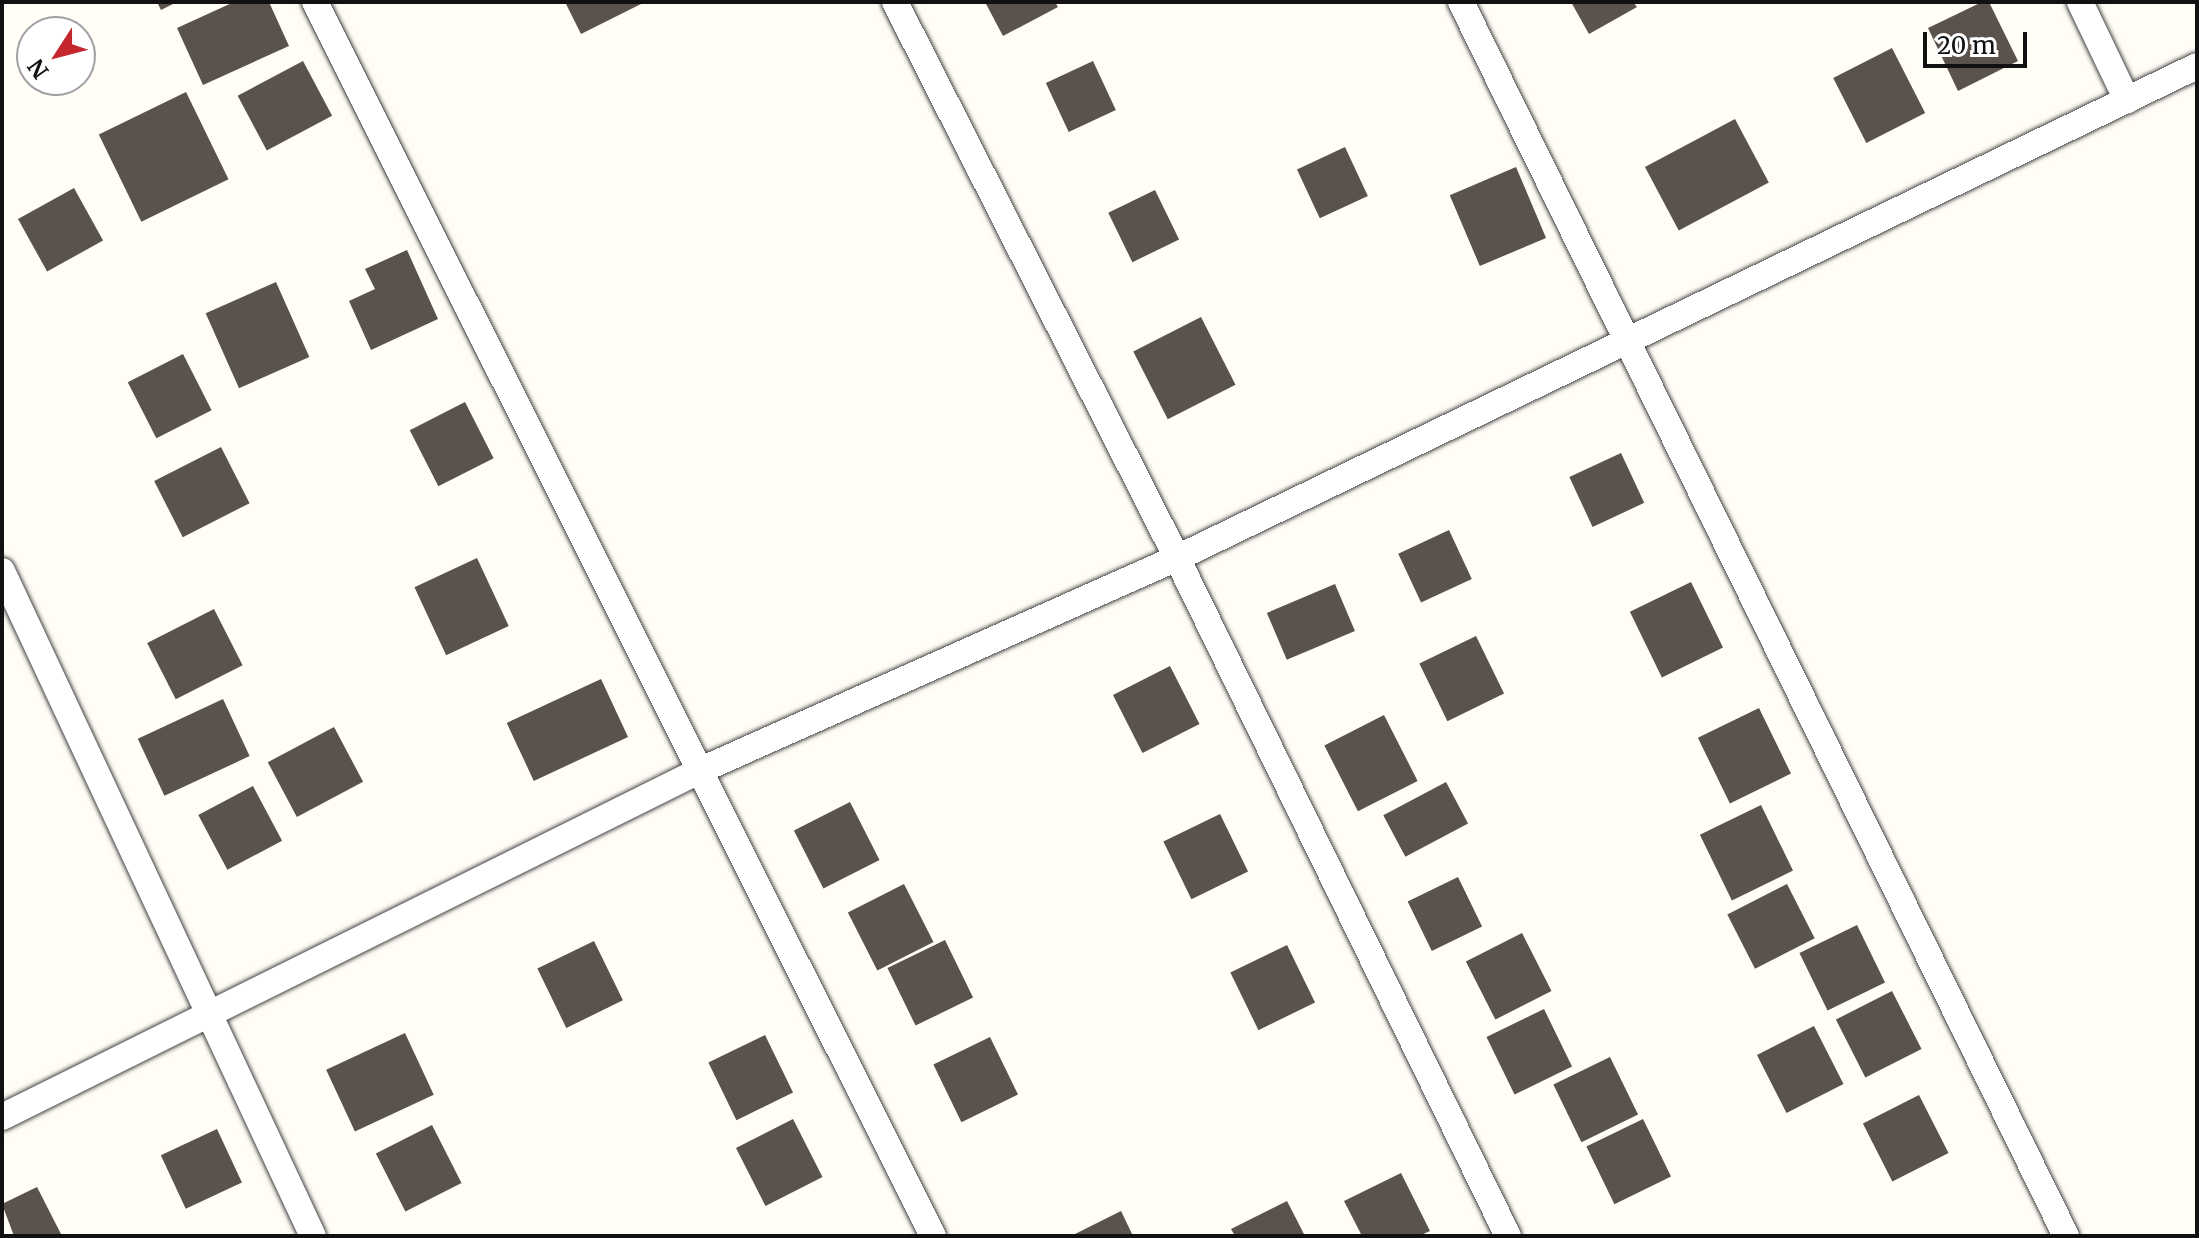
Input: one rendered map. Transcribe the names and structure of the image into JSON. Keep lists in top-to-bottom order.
{
  "scale_bar": "20 m",
  "north": "bottom left"
}
